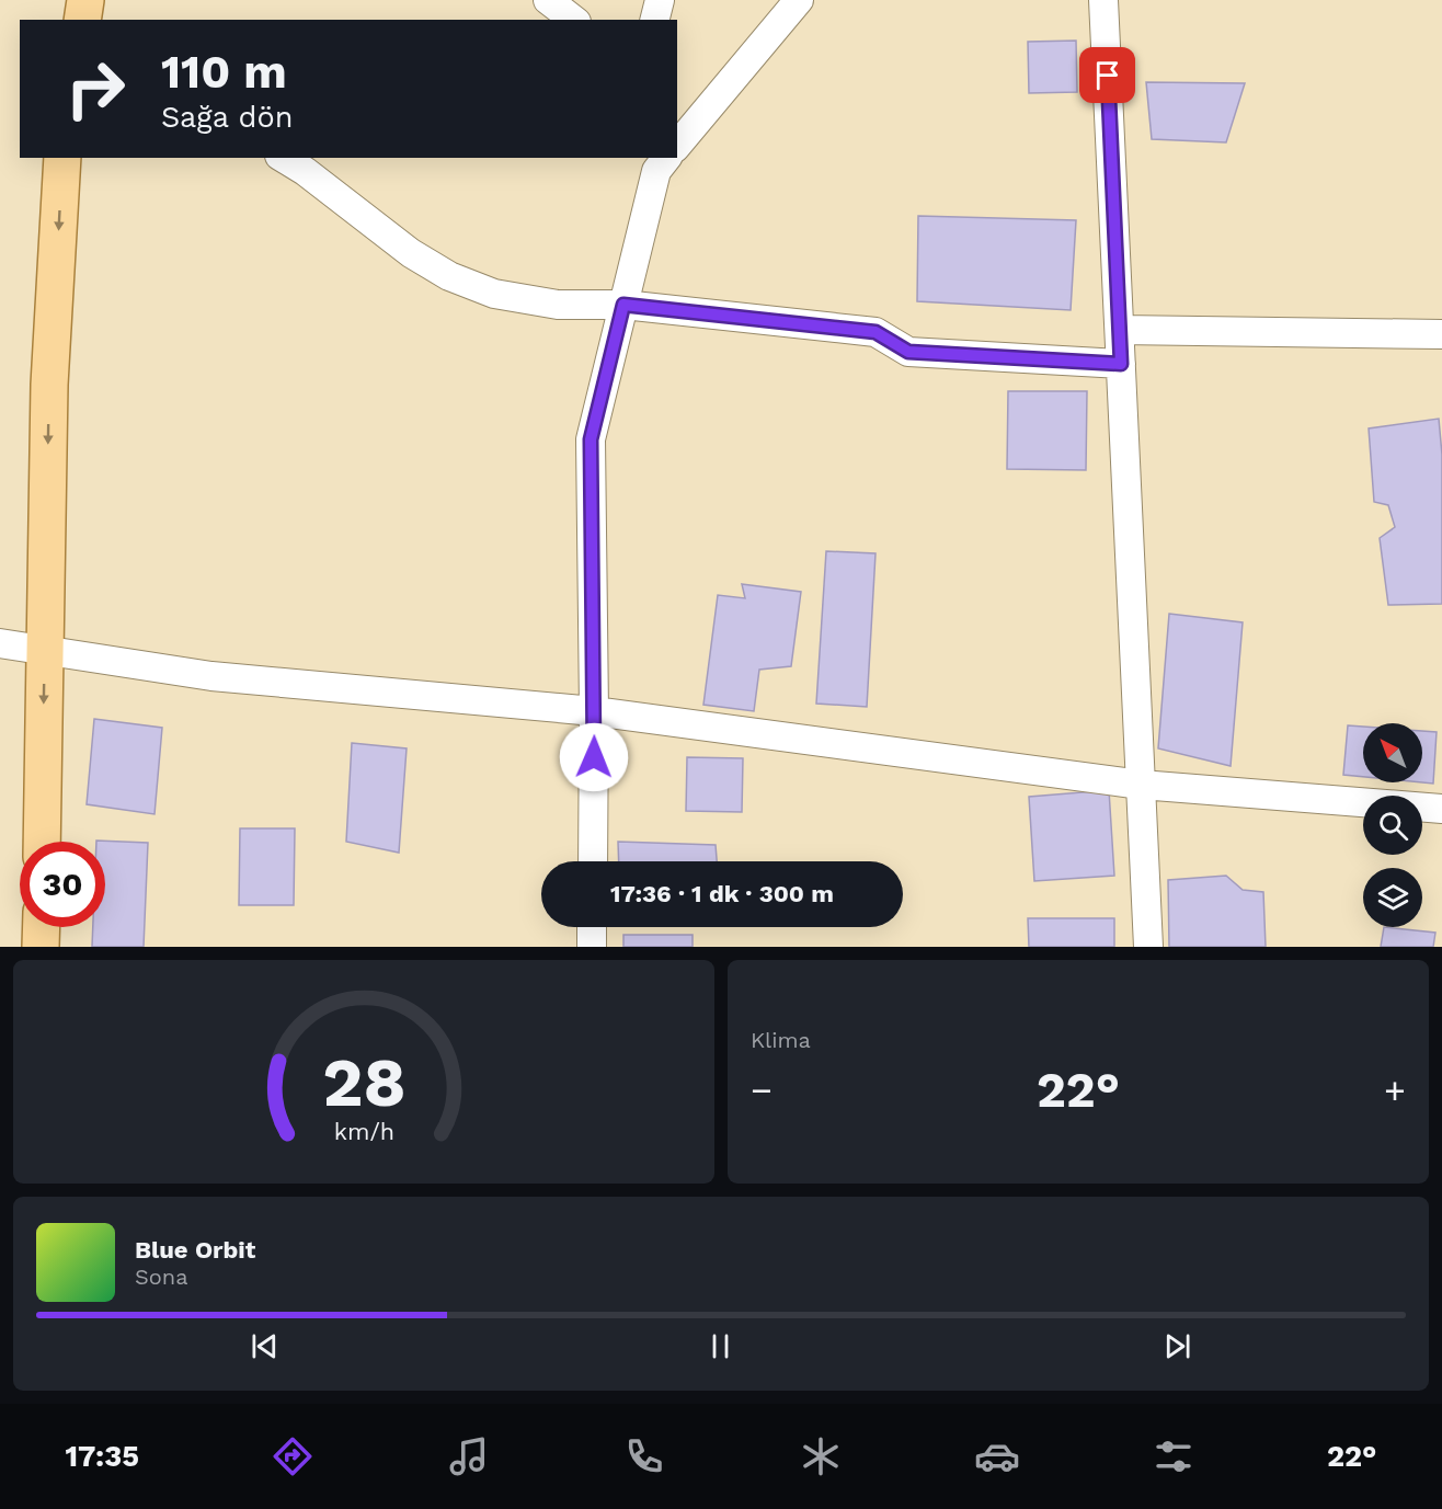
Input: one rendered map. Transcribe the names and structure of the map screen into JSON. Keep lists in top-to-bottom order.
{
  "north": "top left",
  "page": {
    "turn": ["110 m", "Sağa dön"],
    "limit": "30",
    "trip": "17:36 · 1 dk · 300 m",
    "tile": "Klima",
    "heat": ["−", "22°", "+"],
    "song": ["Blue Orbit", "Sona"],
    "tabs": ["17:35", "22°"],
    "gauge": ["28", "km/h"]
  }
}
